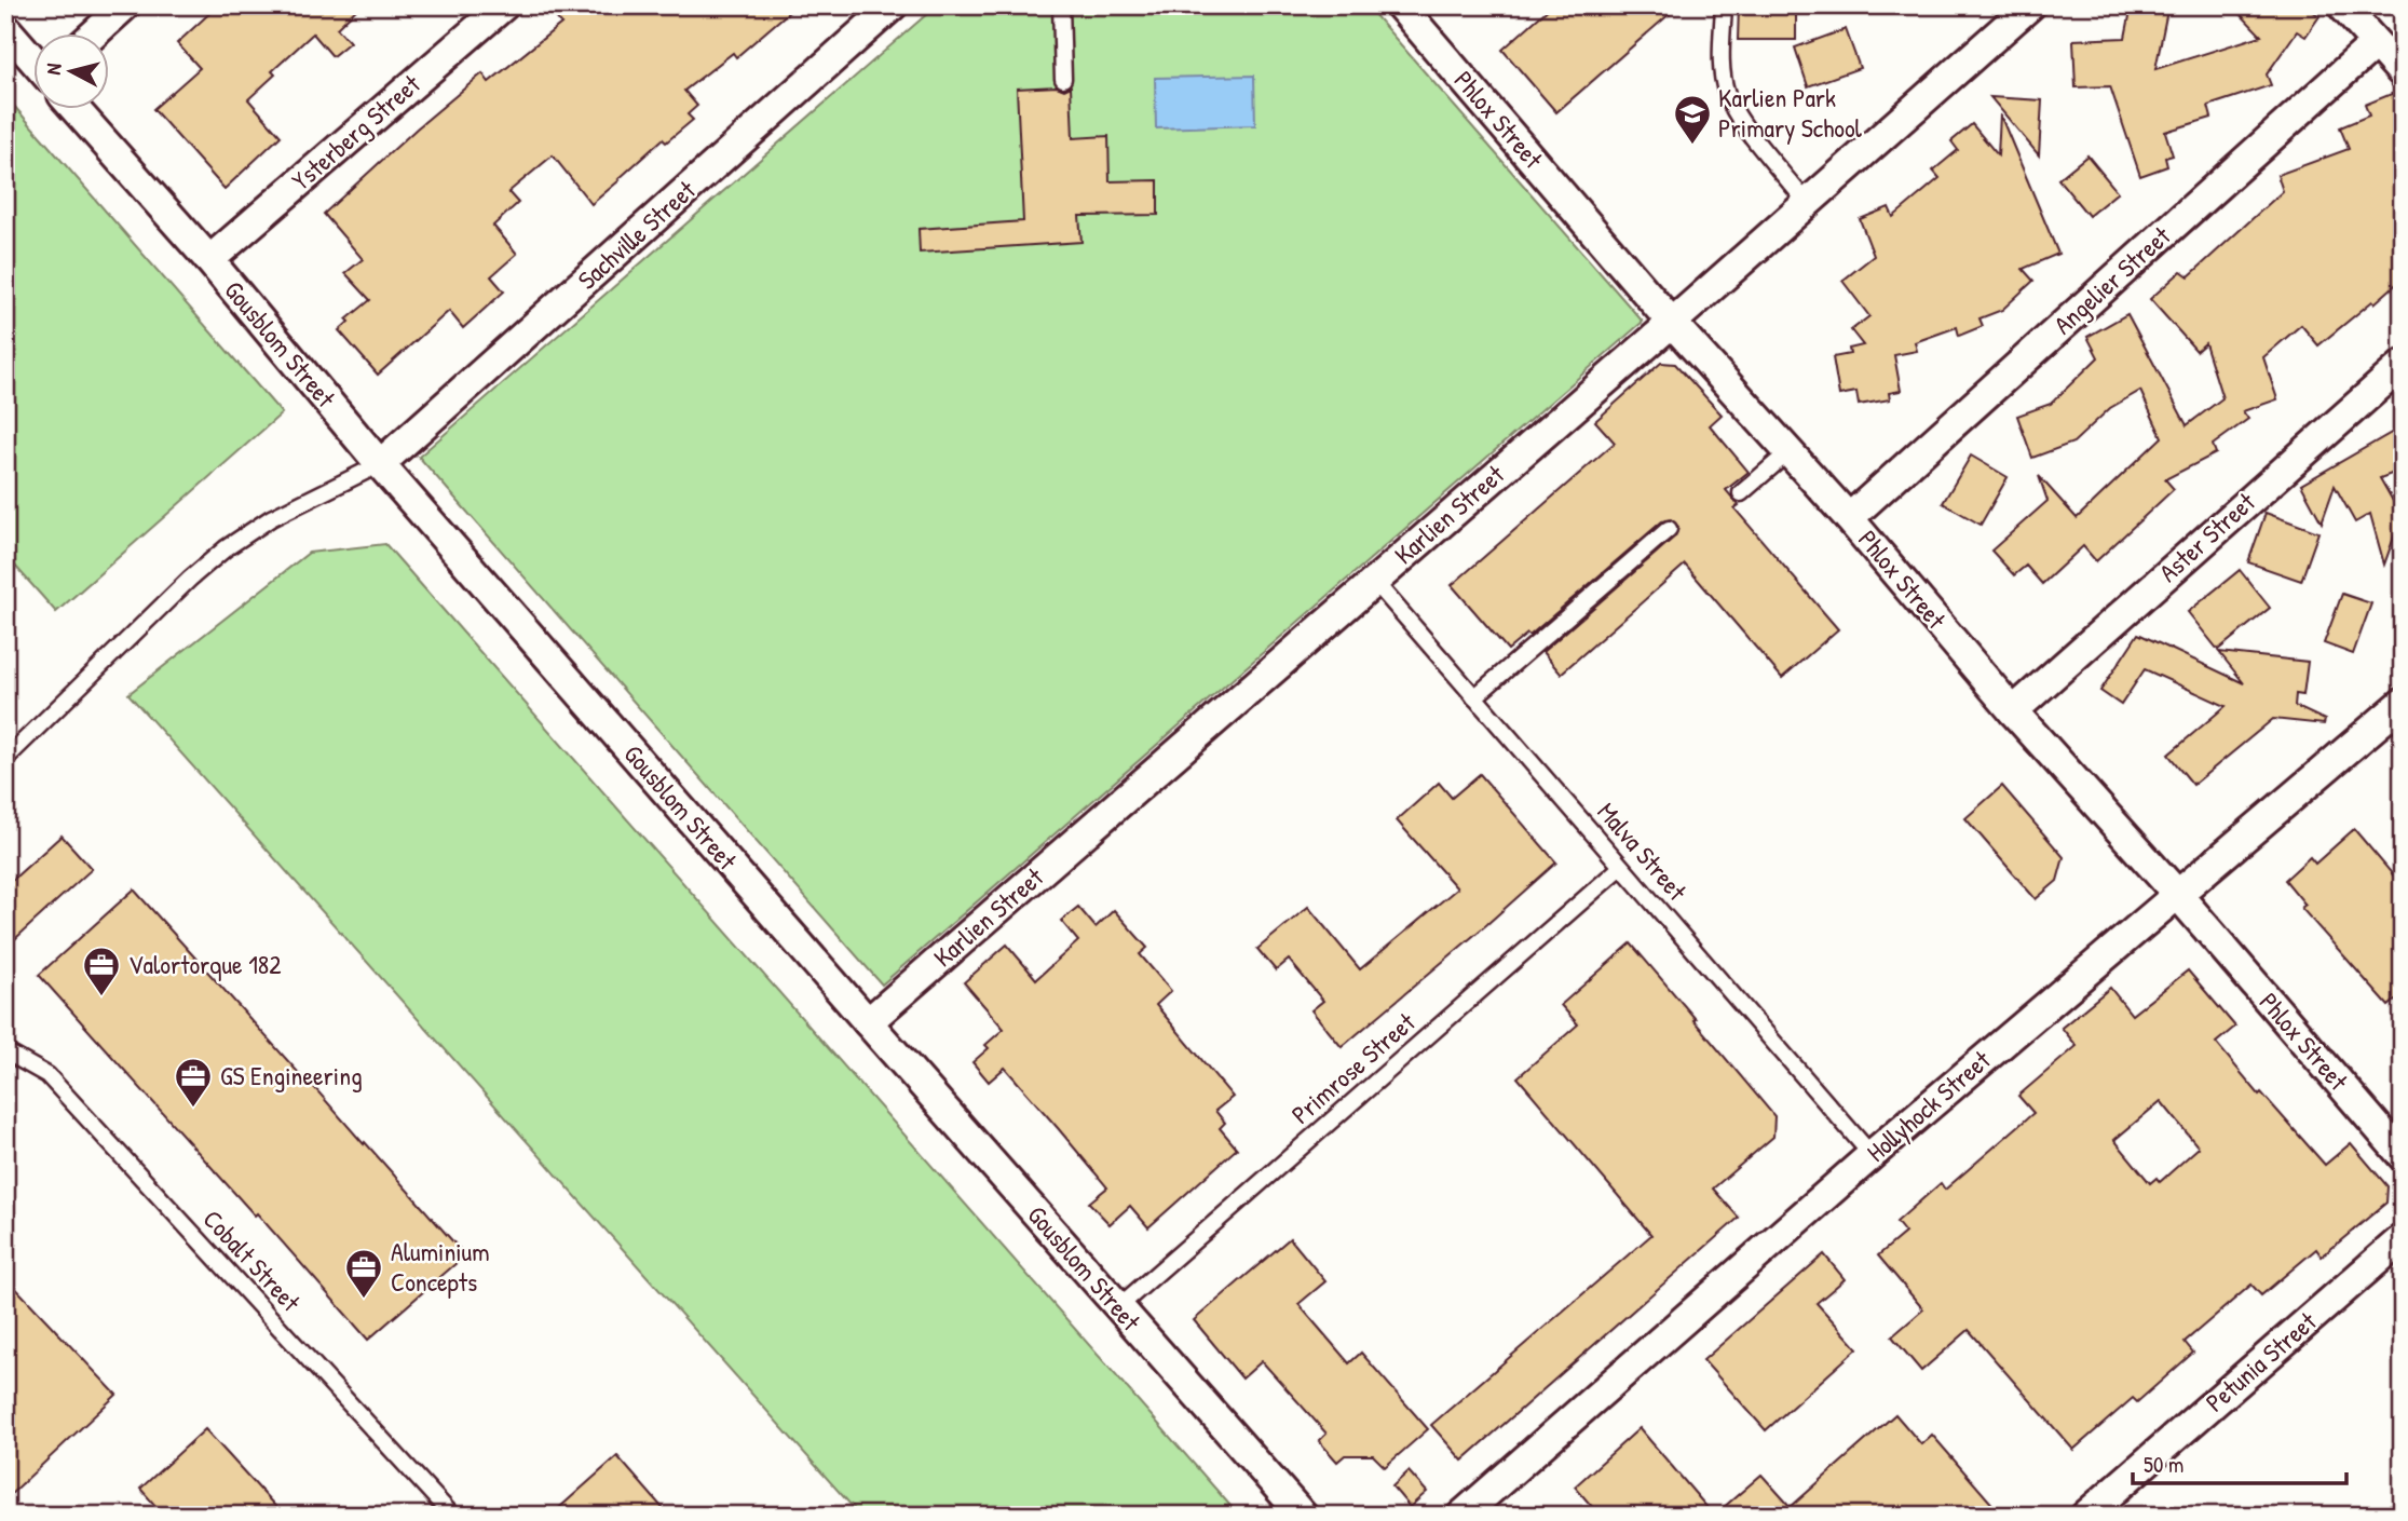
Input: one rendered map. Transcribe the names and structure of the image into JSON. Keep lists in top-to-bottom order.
{
  "streets": {
    "street": [
      "Phlox Street",
      "Ysterberg Street",
      "Sachville Street",
      "Angelier Street",
      "Gousblom Street",
      "Karlien Street",
      "Aster Street",
      "Hollyhock Street",
      "Petunia Street"
    ],
    "lane": ["Malva Street", "Primrose Street", "Cobalt Street"]
  },
  "crossings": [
    ["Phlox Street", "Angelier Street"],
    ["Phlox Street", "Karlien Street"],
    ["Phlox Street", "Aster Street"],
    ["Phlox Street", "Hollyhock Street"],
    ["Ysterberg Street", "Gousblom Street"],
    ["Sachville Street", "Gousblom Street"],
    ["Gousblom Street", "Karlien Street"],
    ["Gousblom Street", "Primrose Street"],
    ["Karlien Street", "Malva Street"],
    ["Malva Street", "Primrose Street"],
    ["Malva Street", "Hollyhock Street"]
  ],
  "places": {
    "school or university": ["Karlien Park Primary School"],
    "office": ["Valortorque 182", "GS Engineering", "Aluminium Concepts"]
  },
  "scale_bar": "50 m",
  "north": "left"
}
